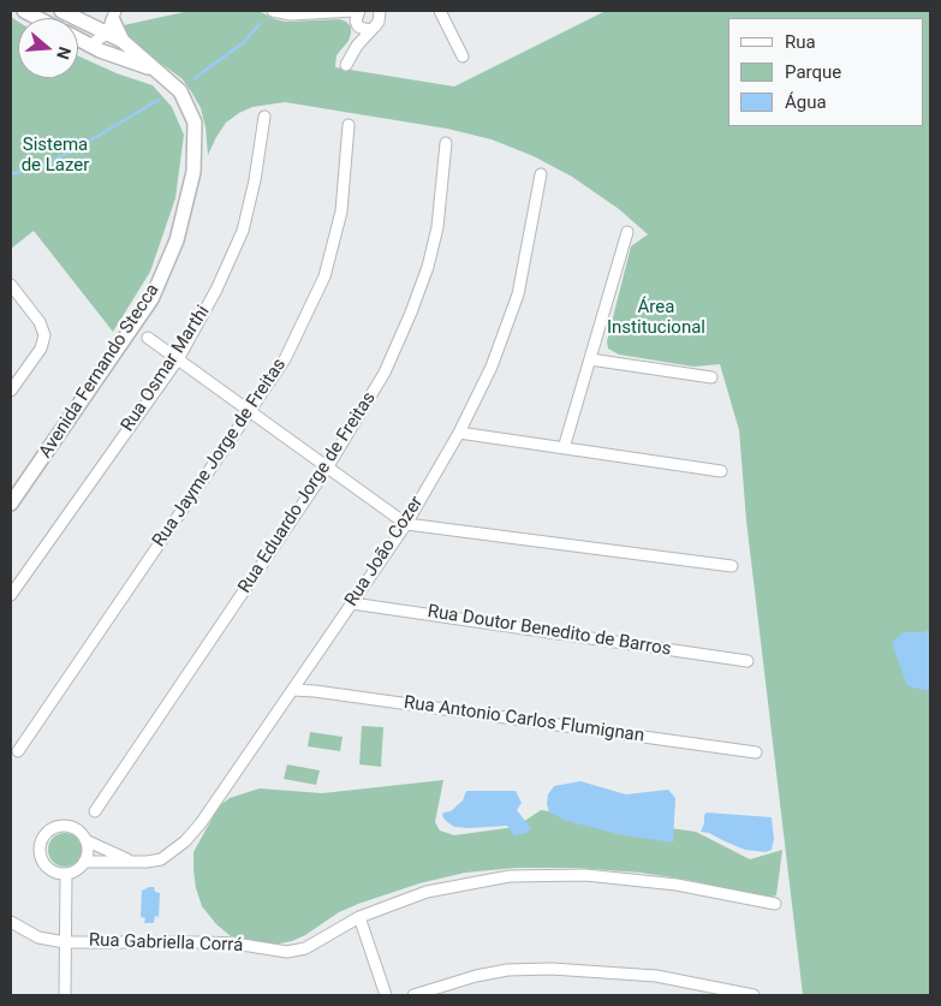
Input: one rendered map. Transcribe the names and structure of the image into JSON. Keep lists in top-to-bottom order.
{
  "streets": {
    "street": [
      "Rua Osmar Marthi",
      "Avenida Fernando Stecca",
      "Rua Jayme Jorge de Freitas",
      "Rua Eduardo Jorge de Freitas",
      "Rua João Cozer",
      "Rua Doutor Benedito de Barros",
      "Rua Antonio Carlos Flumignan",
      "Rua Gabriella Corrá"
    ]
  },
  "crossings": [
    ["Rua João Cozer", "Rua Doutor Benedito de Barros"],
    ["Rua João Cozer", "Rua Antonio Carlos Flumignan"]
  ],
  "parks": ["Sistema de Lazer", "Área Institucional"],
  "legend": ["Rua", "Parque", "Água"],
  "north": "right"
}
